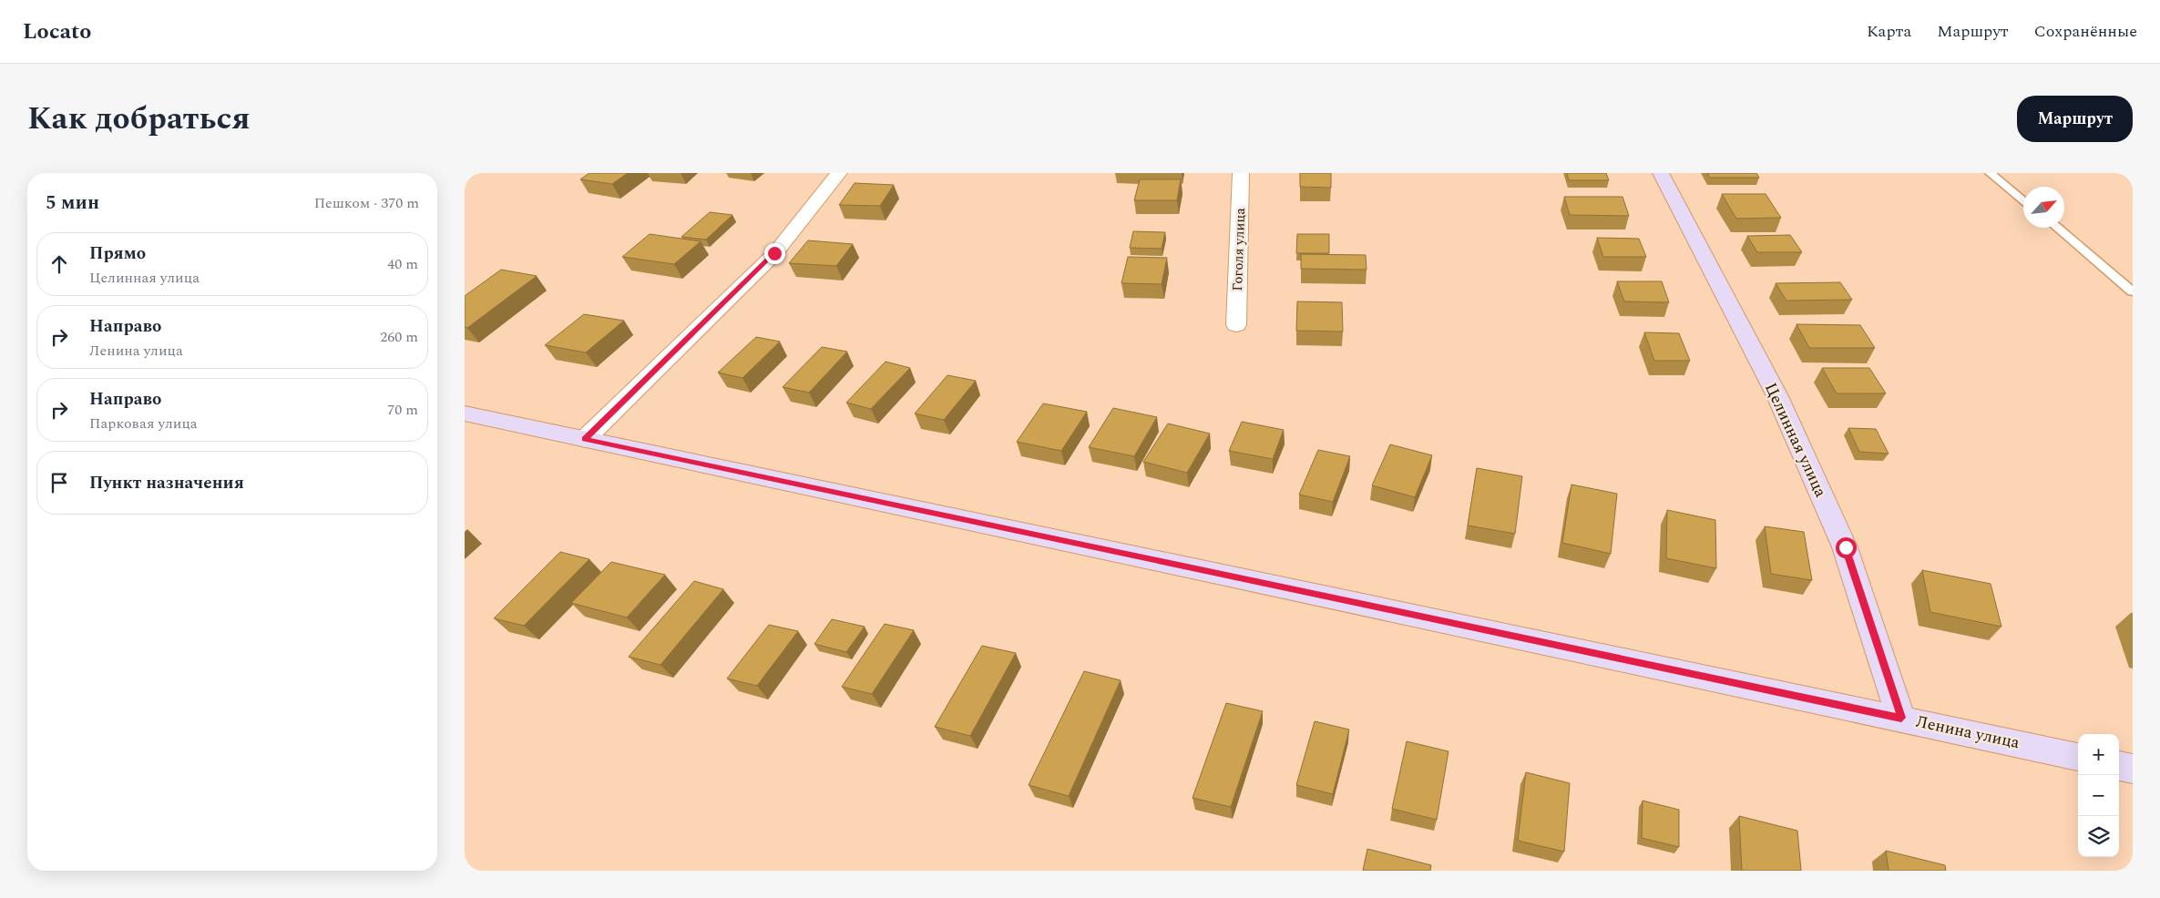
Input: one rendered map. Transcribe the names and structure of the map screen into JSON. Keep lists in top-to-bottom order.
{
  "streets": {
    "street": ["Гоголя улица", "Целинная улица", "Ленина улица"]
  },
  "crossings": [
    ["Целинная улица", "Ленина улица"]
  ],
  "north": "top right",
  "page": {
    "header": "Locato",
    "nav": ["Карта", "Маршрут", "Сохранённые"],
    "title": "Как добраться",
    "buttons": "Маршрут",
    "heading": ["5 мин", "Пешком · 370 m"],
    "list": [
      ["Прямо", "Целинная улица", "40 m"],
      ["Направо", "Ленина улица", "260 m"],
      ["Направо", "Парковая улица", "70 m"],
      "Пункт назначения"
    ],
    "map_buttons": ["+", "−"]
  }
}
